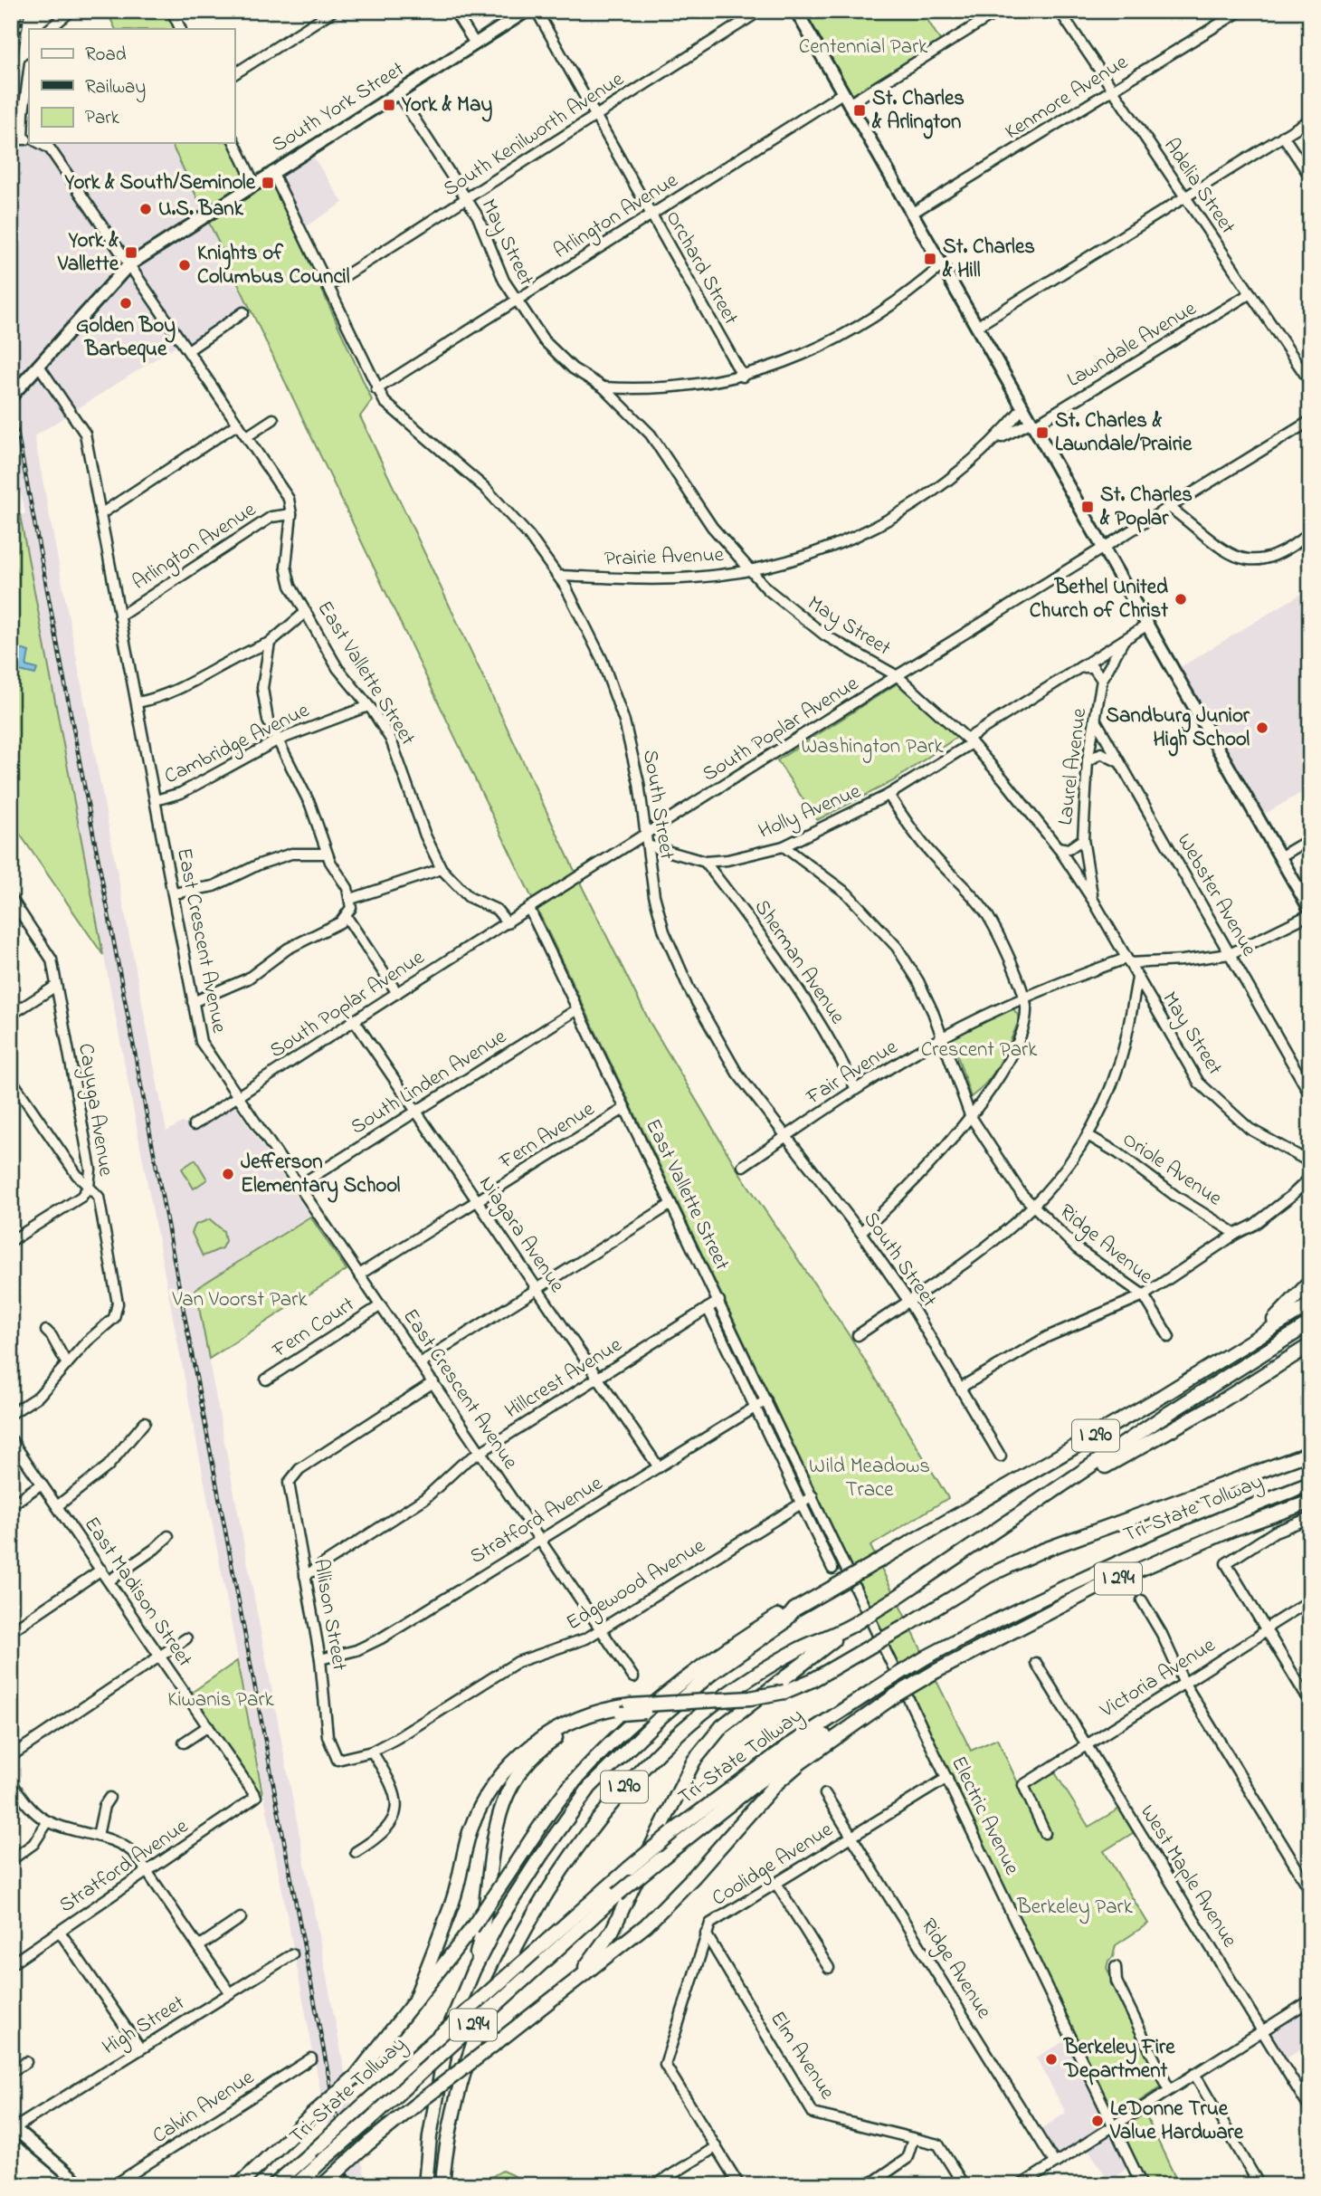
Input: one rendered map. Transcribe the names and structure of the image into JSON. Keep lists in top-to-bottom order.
{
  "streets": {
    "highway": ["I 290", "Tri-State Tollway", "I 294"],
    "main road": ["South York Street"],
    "street": [
      "Kenmore Avenue",
      "South Kenilworth Avenue",
      "Adelia Street",
      "Arlington Avenue",
      "May Street",
      "Orchard Street",
      "Lawndale Avenue",
      "Prairie Avenue",
      "East Vallette Street",
      "South Poplar Avenue",
      "Cambridge Avenue",
      "Laurel Avenue",
      "South Street",
      "Holly Avenue",
      "Webster Avenue",
      "East Crescent Avenue",
      "Sherman Avenue",
      "Fair Avenue",
      "South Linden Avenue",
      "Cayuga Avenue",
      "Fern Avenue",
      "Oriole Avenue",
      "Niagara Avenue",
      "Ridge Avenue",
      "Fern Court",
      "Hillcrest Avenue",
      "Stratford Avenue",
      "Edgewood Avenue",
      "East Madison Street",
      "Allison Street",
      "Victoria Avenue",
      "Electric Avenue",
      "Coolidge Avenue",
      "West Maple Avenue",
      "High Street",
      "Elm Avenue",
      "Calvin Avenue"
    ]
  },
  "crossings": [
    ["Kenmore Avenue", "Adelia Street"],
    ["South York Street", "May Street"],
    ["South York Street", "East Vallette Street"],
    ["South York Street", "South Street"],
    ["South York Street", "East Crescent Avenue"],
    ["South Kenilworth Avenue", "May Street"],
    ["South Kenilworth Avenue", "Orchard Street"],
    ["South Kenilworth Avenue", "South Street"],
    ["Adelia Street", "Lawndale Avenue"],
    ["Arlington Avenue", "May Street"],
    ["Arlington Avenue", "Orchard Street"],
    ["Arlington Avenue", "East Vallette Street"],
    ["Arlington Avenue", "South Street"],
    ["Arlington Avenue", "East Crescent Avenue"],
    ["May Street", "Prairie Avenue"],
    ["May Street", "South Poplar Avenue"],
    ["May Street", "Laurel Avenue"],
    ["May Street", "Holly Avenue"],
    ["May Street", "Fair Avenue"],
    ["Lawndale Avenue", "Prairie Avenue"],
    ["Prairie Avenue", "South Street"],
    ["East Vallette Street", "South Poplar Avenue"],
    ["East Vallette Street", "Cambridge Avenue"],
    ["East Vallette Street", "South Linden Avenue"],
    ["East Vallette Street", "Fern Avenue"],
    ["East Vallette Street", "Hillcrest Avenue"],
    ["East Vallette Street", "Stratford Avenue"],
    ["East Vallette Street", "Edgewood Avenue"],
    ["East Vallette Street", "Electric Avenue"],
    ["South Poplar Avenue", "South Street"],
    ["South Poplar Avenue", "East Crescent Avenue"],
    ["South Poplar Avenue", "Niagara Avenue"],
    ["Cambridge Avenue", "East Crescent Avenue"],
    ["Laurel Avenue", "Holly Avenue"],
    ["Laurel Avenue", "Webster Avenue"],
    ["South Street", "Holly Avenue"],
    ["South Street", "Fair Avenue"],
    ["Holly Avenue", "Sherman Avenue"],
    ["Holly Avenue", "Ridge Avenue"],
    ["Webster Avenue", "Fair Avenue"],
    ["East Crescent Avenue", "South Linden Avenue"],
    ["East Crescent Avenue", "Fern Avenue"],
    ["East Crescent Avenue", "Fern Court"],
    ["East Crescent Avenue", "Hillcrest Avenue"],
    ["East Crescent Avenue", "Stratford Avenue"],
    ["East Crescent Avenue", "Edgewood Avenue"],
    ["East Crescent Avenue", "Allison Street"],
    ["Sherman Avenue", "Fair Avenue"],
    ["Fair Avenue", "Ridge Avenue"],
    ["South Linden Avenue", "Niagara Avenue"],
    ["Fern Avenue", "Niagara Avenue"],
    ["Niagara Avenue", "Hillcrest Avenue"],
    ["Niagara Avenue", "Stratford Avenue"],
    ["Ridge Avenue", "Coolidge Avenue"],
    ["Hillcrest Avenue", "Allison Street"],
    ["Stratford Avenue", "East Madison Street"],
    ["Stratford Avenue", "Allison Street"],
    ["Edgewood Avenue", "Allison Street"],
    ["Edgewood Avenue", "Electric Avenue"],
    ["Victoria Avenue", "West Maple Avenue"],
    ["Electric Avenue", "Coolidge Avenue"],
    ["Coolidge Avenue", "Elm Avenue"]
  ],
  "parks": [
    "Centennial Park",
    "Washington Park",
    "Crescent Park",
    "Van Voorst Park",
    "Wild Meadows Trace",
    "Kiwanis Park",
    "Berkeley Park"
  ],
  "places": {
    "transit": [
      "York & May",
      "St. Charles & Arlington",
      "York & South/Seminole",
      "York & Vallette",
      "St. Charles & Hill",
      "St. Charles & Lawndale/Prairie",
      "St. Charles & Poplar"
    ],
    "other": [
      "U.S. Bank",
      "Knights of Columbus Council",
      "Golden Boy Barbeque",
      "Bethel United Church of Christ",
      "Sandburg Junior High School",
      "Jefferson Elementary School",
      "Berkeley Fire Department",
      "LeDonne True Value Hardware"
    ]
  },
  "legend": ["Road", "Railway", "Park"]
}
